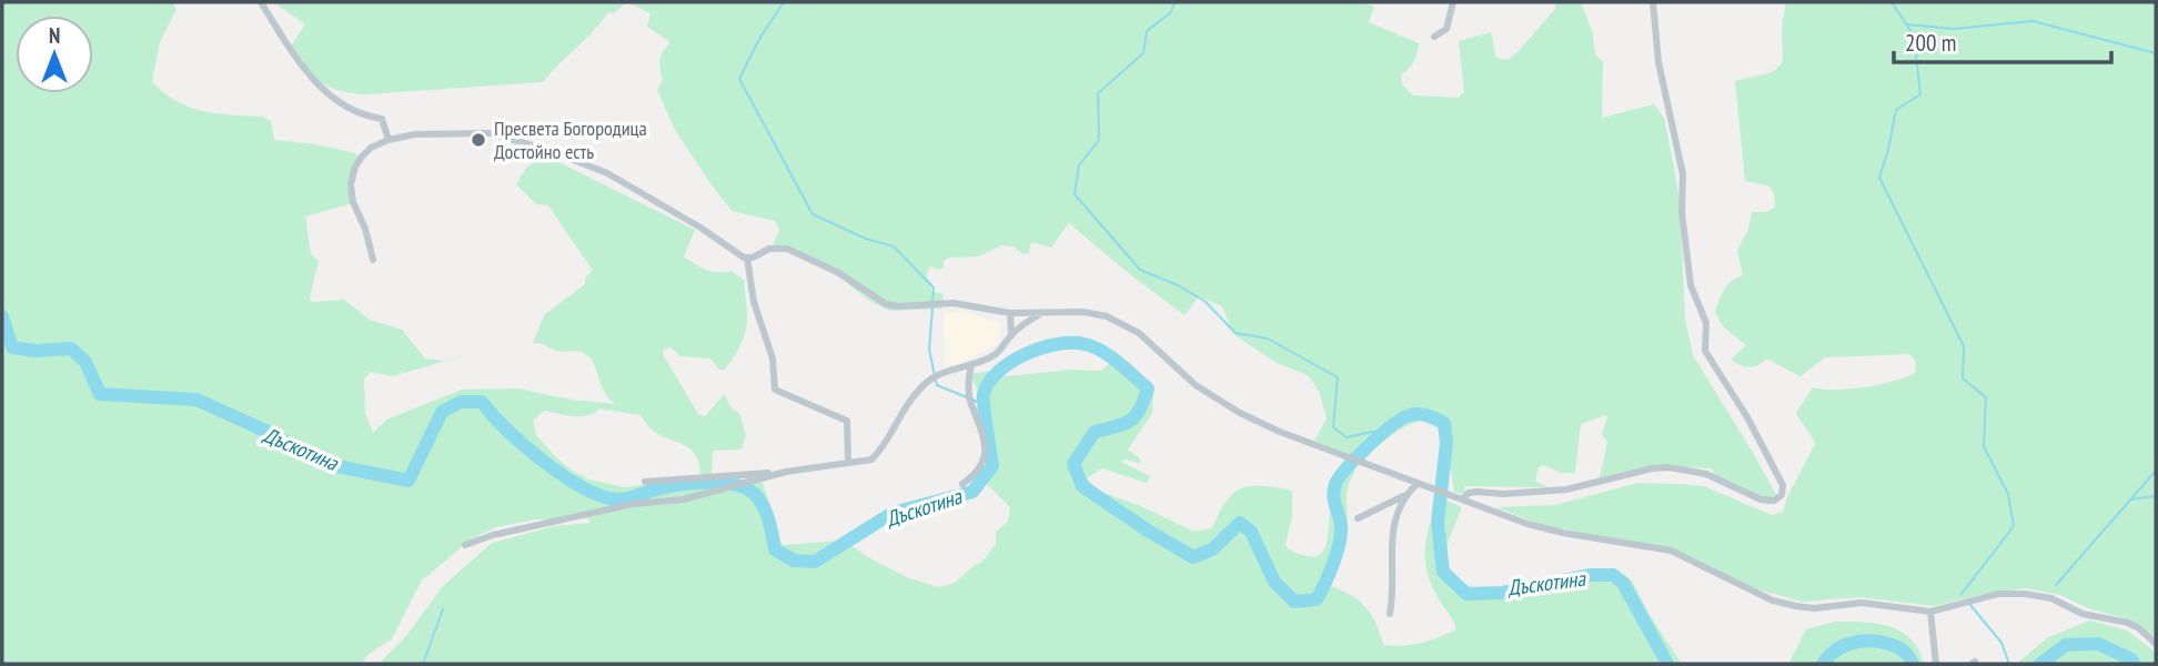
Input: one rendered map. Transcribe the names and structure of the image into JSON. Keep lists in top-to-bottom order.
{
  "water": ["Дъскотина"],
  "places": ["Пресвета Богородица Достойно есть"],
  "scale_bar": "200 m",
  "north": "top"
}
